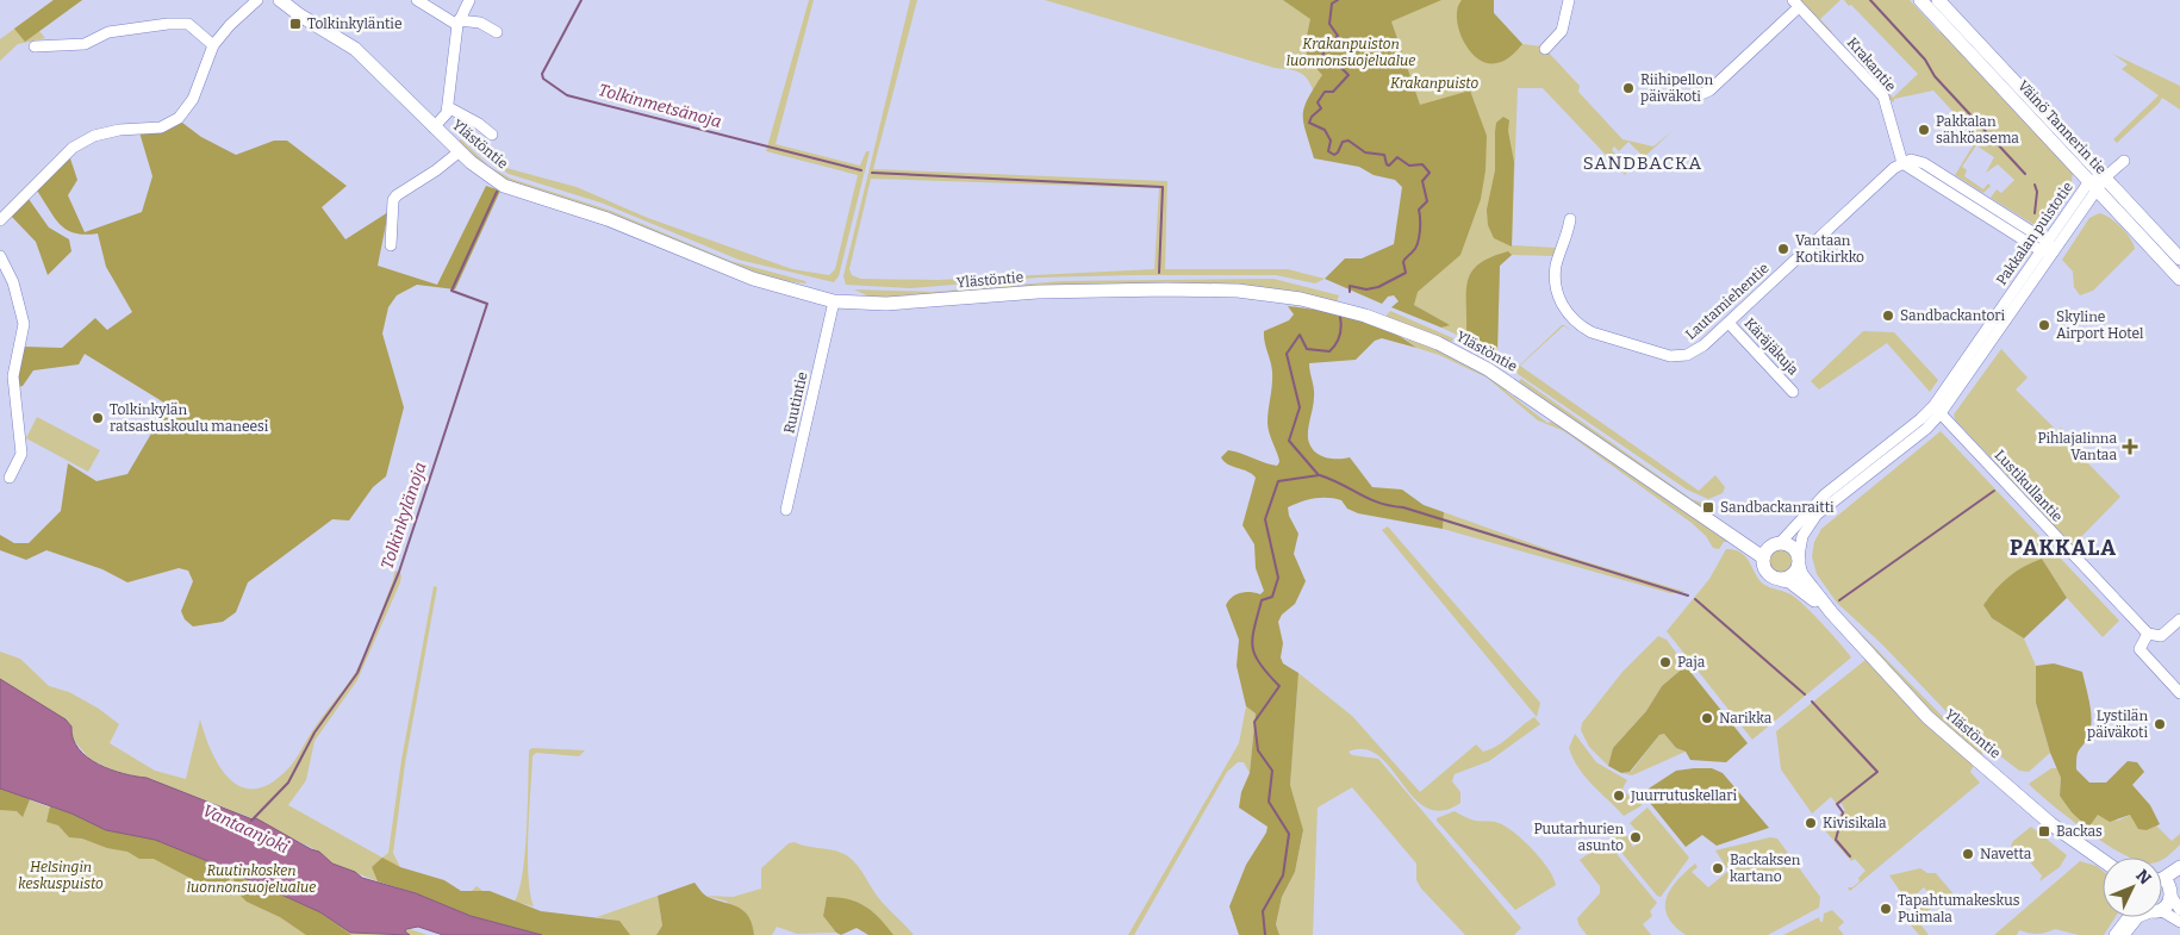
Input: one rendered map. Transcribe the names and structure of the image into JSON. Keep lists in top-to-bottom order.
{
  "streets": {
    "main road": ["Väinö Tannerin tie", "Ylästöntie"],
    "street": [
      "Krakantie",
      "Pakkalan puistotie",
      "Lautamiehentie",
      "Käräjäkuja",
      "Ruutintie",
      "Lustikullantie"
    ]
  },
  "crossings": [
    ["Krakantie", "Lautamiehentie"],
    ["Väinö Tannerin tie", "Pakkalan puistotie"],
    ["Ylästöntie", "Pakkalan puistotie"],
    ["Ylästöntie", "Ruutintie"],
    ["Pakkalan puistotie", "Lustikullantie"],
    ["Lautamiehentie", "Käräjäkuja"]
  ],
  "districts": ["SANDBACKA", "PAKKALA"],
  "water": ["Tolkinmetsänoja", "Tolkinkylänoja", "Vantaanjoki"],
  "parks": [
    "Krakanpuiston luonnonsuojelualue",
    "Krakanpuisto",
    "Helsingin keskuspuisto",
    "Ruutinkosken luonnonsuojelualue"
  ],
  "places": {
    "transit": ["Tolkinkyläntie", "Sandbackanraitti", "Backas"],
    "other": [
      "Riihipellon päiväkoti",
      "Pakkalan sähköasema",
      "Vantaan Kotikirkko",
      "Sandbackantori",
      "Skyline Airport Hotel",
      "Tolkinkylän ratsastuskoulu maneesi",
      "Paja",
      "Narikka",
      "Lystilän päiväkoti",
      "Juurrutuskellari",
      "Kivisikala",
      "Puutarhurien asunto",
      "Navetta",
      "Backaksen kartano",
      "Tapahtumakeskus Puimala"
    ],
    "health": ["Pihlajalinna Vantaa"]
  },
  "north": "top right"
}
